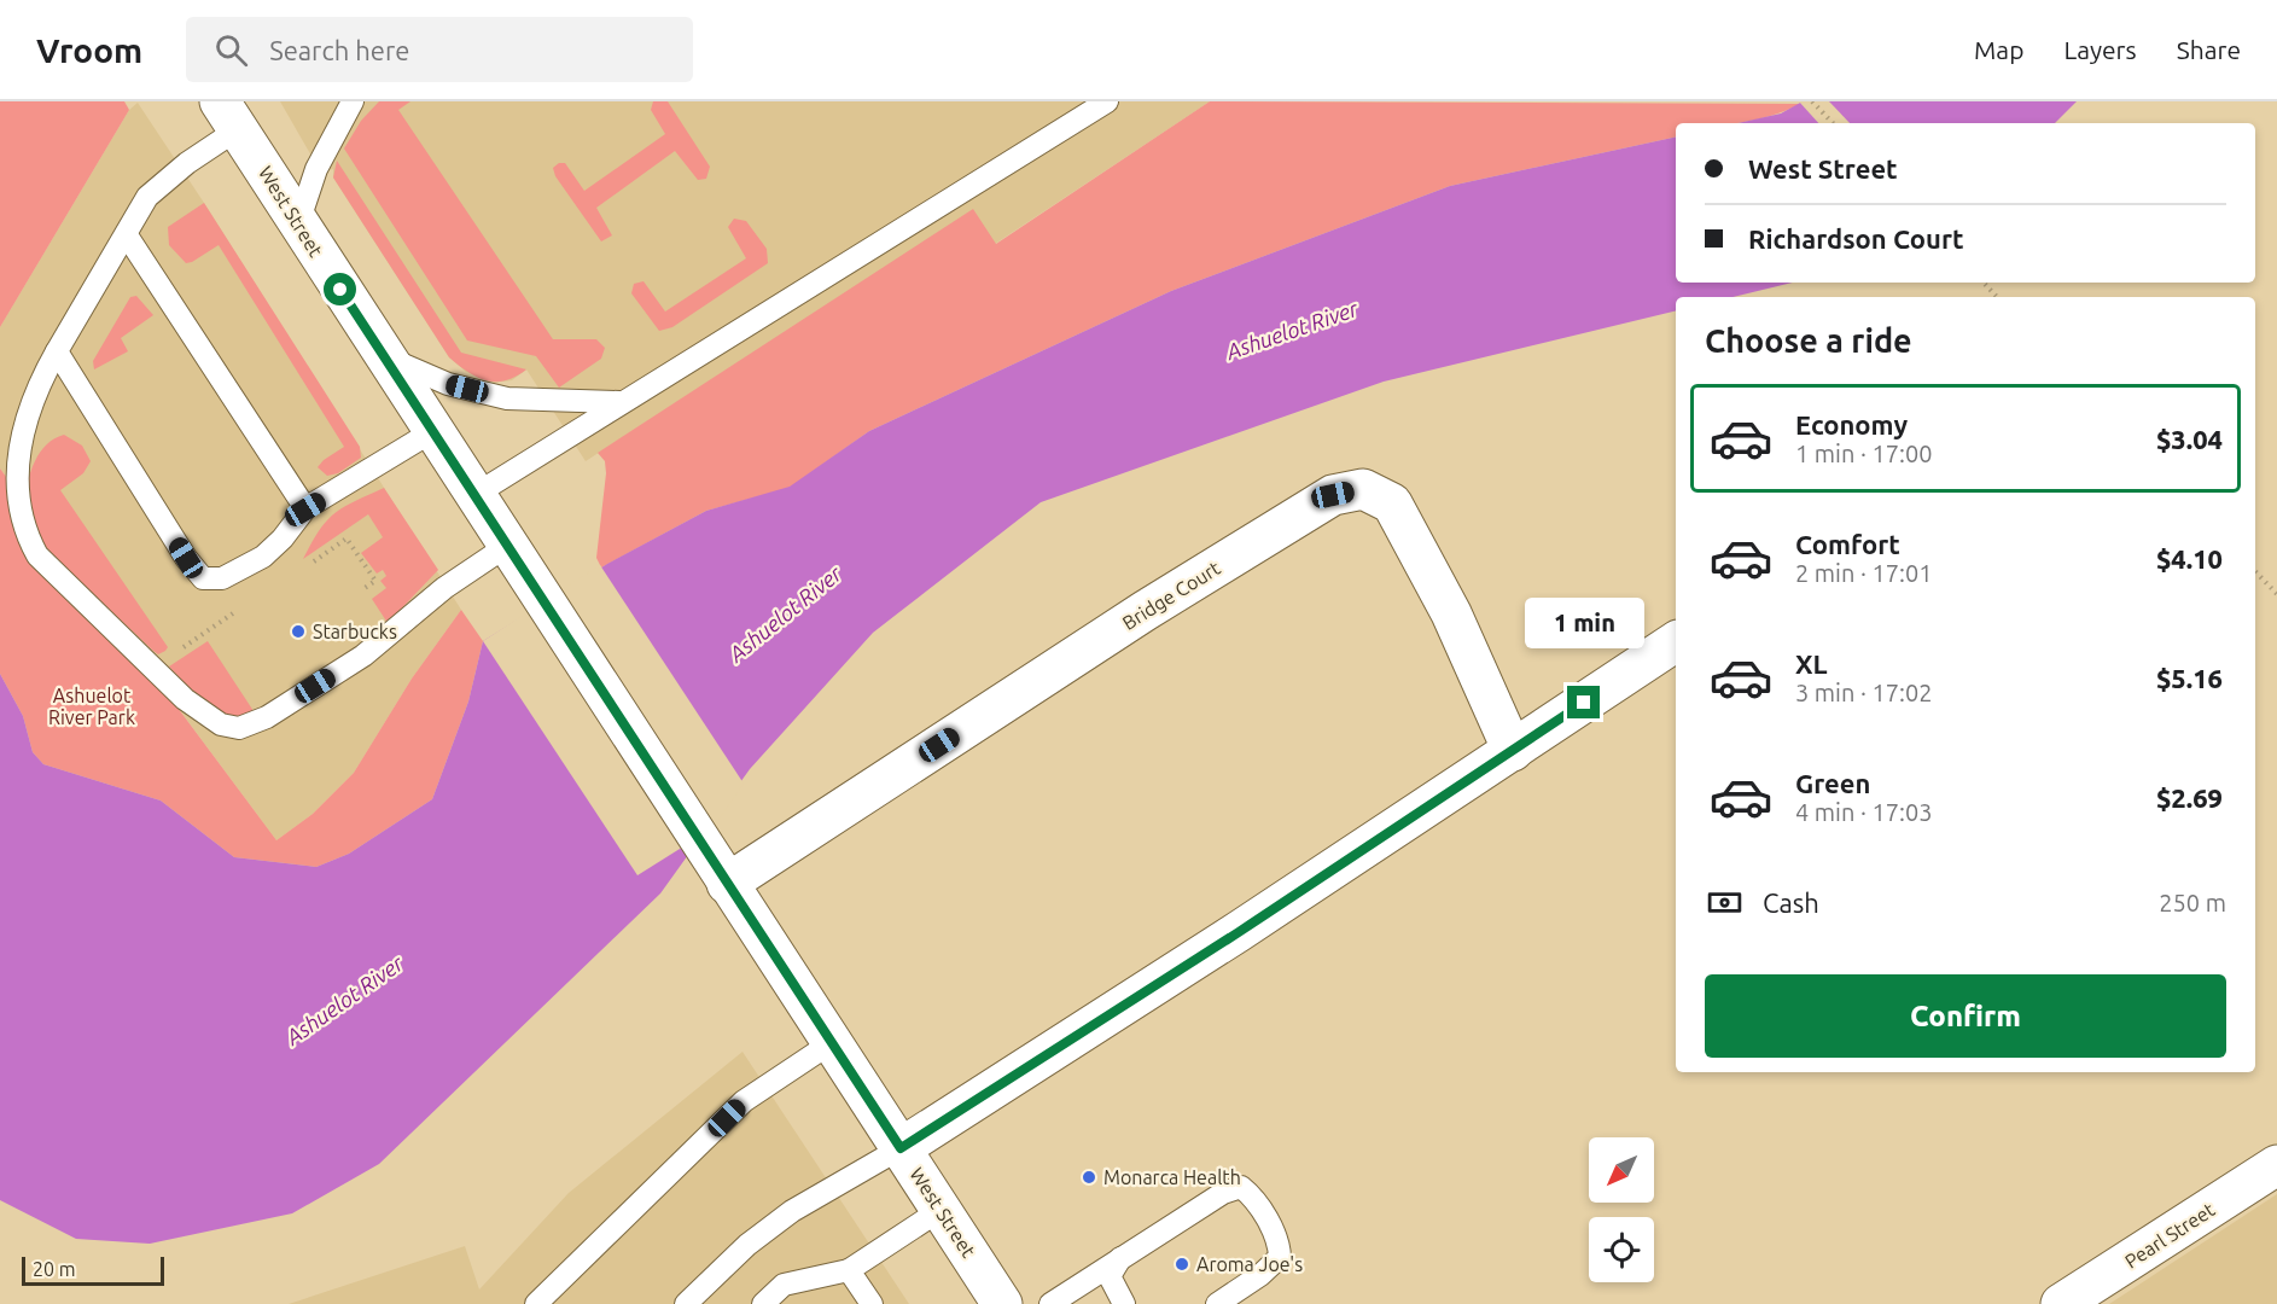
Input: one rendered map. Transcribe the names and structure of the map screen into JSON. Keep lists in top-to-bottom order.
{
  "streets": {
    "street": ["West Street", "Bridge Court", "Pearl Street"]
  },
  "crossings": [
    ["West Street", "Bridge Court"]
  ],
  "water": ["Ashuelot River"],
  "parks": ["Ashuelot River Park"],
  "places": ["Starbucks", "Monarca Health", "Aroma Joe's"],
  "scale_bar": "20 m",
  "north": "bottom left",
  "page": {
    "header": "Vroom",
    "search": "Search here",
    "nav": ["Map", "Layers", "Share"],
    "banner": ["West Street", "Richardson Court"],
    "heading": "Choose a ride",
    "list": [
      {
        "name": "Economy",
        "note": "1 min · 17:00",
        "value": "$3.04"
      },
      {
        "name": "Comfort",
        "note": "2 min · 17:01",
        "value": "$4.10"
      },
      {
        "name": "XL",
        "note": "3 min · 17:02",
        "value": "$5.16"
      },
      {
        "name": "Green",
        "note": "4 min · 17:03",
        "value": "$2.69"
      }
    ],
    "bubble": "1 min",
    "pay": ["Cash", "250 m"],
    "buttons": "Confirm",
    "scale": "20 m"
  }
}
